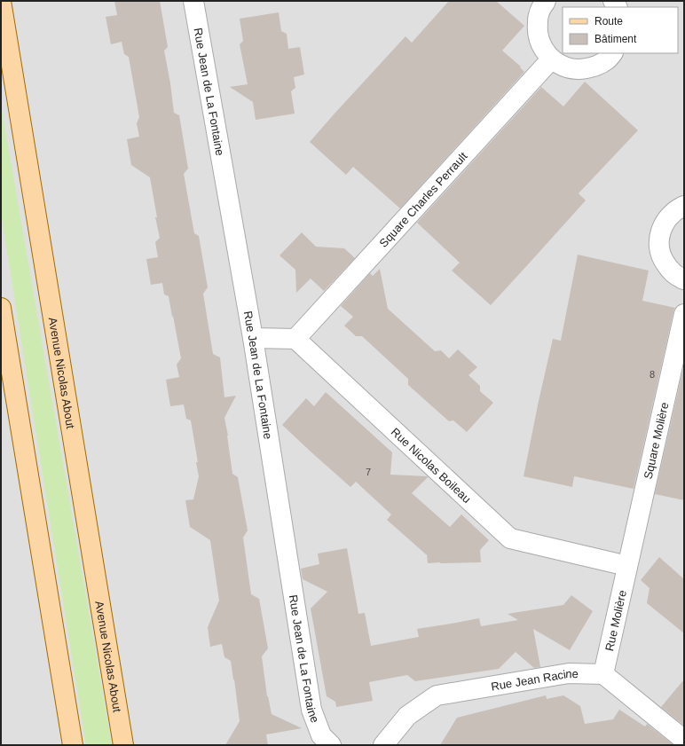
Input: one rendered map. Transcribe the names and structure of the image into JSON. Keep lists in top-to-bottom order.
{
  "streets": {
    "main road": ["Avenue Nicolas About"],
    "street": [
      "Rue Jean de La Fontaine",
      "Square Charles Perrault",
      "Square Molière",
      "Rue Nicolas Boileau",
      "Rue Molière",
      "Rue Jean Racine"
    ]
  },
  "crossings": [
    ["Square Charles Perrault", "Rue Nicolas Boileau"],
    ["Square Molière", "Rue Nicolas Boileau"],
    ["Square Molière", "Rue Molière"],
    ["Rue Nicolas Boileau", "Rue Molière"],
    ["Rue Molière", "Rue Jean Racine"]
  ],
  "house_numbers": ["8", "7"],
  "legend": ["Route", "Bâtiment"]
}
